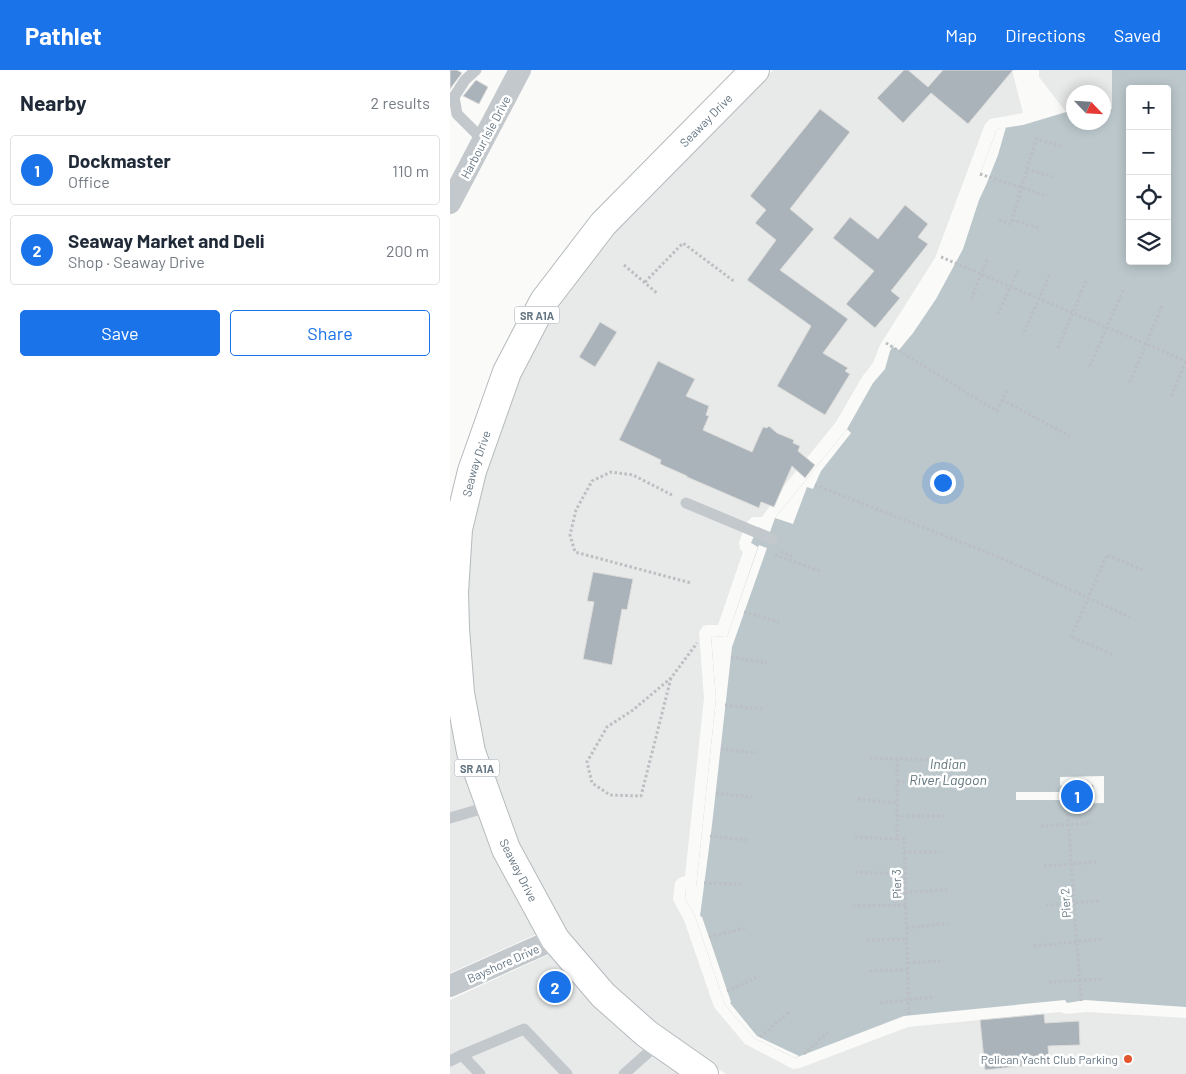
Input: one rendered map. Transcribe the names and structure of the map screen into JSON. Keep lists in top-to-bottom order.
{
  "streets": {
    "main road": ["Seaway Drive", "SR A1A"],
    "street": ["Harbour Isle Drive", "Bayshore Drive"],
    "path": ["Pier 3", "Pier 2"]
  },
  "crossings": [
    ["Seaway Drive", "Bayshore Drive"]
  ],
  "water": ["Indian River Lagoon"],
  "places": ["Pelican Yacht Club Parking"],
  "north": "bottom right",
  "page": {
    "header": "Pathlet",
    "nav": ["Map", "Directions", "Saved"],
    "heading": ["Nearby", "2 results"],
    "map_buttons": ["+", "−"],
    "list": [
      {
        "mark": "1",
        "name": "Dockmaster",
        "note": "Office",
        "value": "110 m"
      },
      {
        "mark": "2",
        "name": "Seaway Market and Deli",
        "note": "Shop · Seaway Drive",
        "value": "200 m"
      }
    ],
    "buttons": ["Save", "Share"],
    "pins": ["1", "2"]
  }
}
